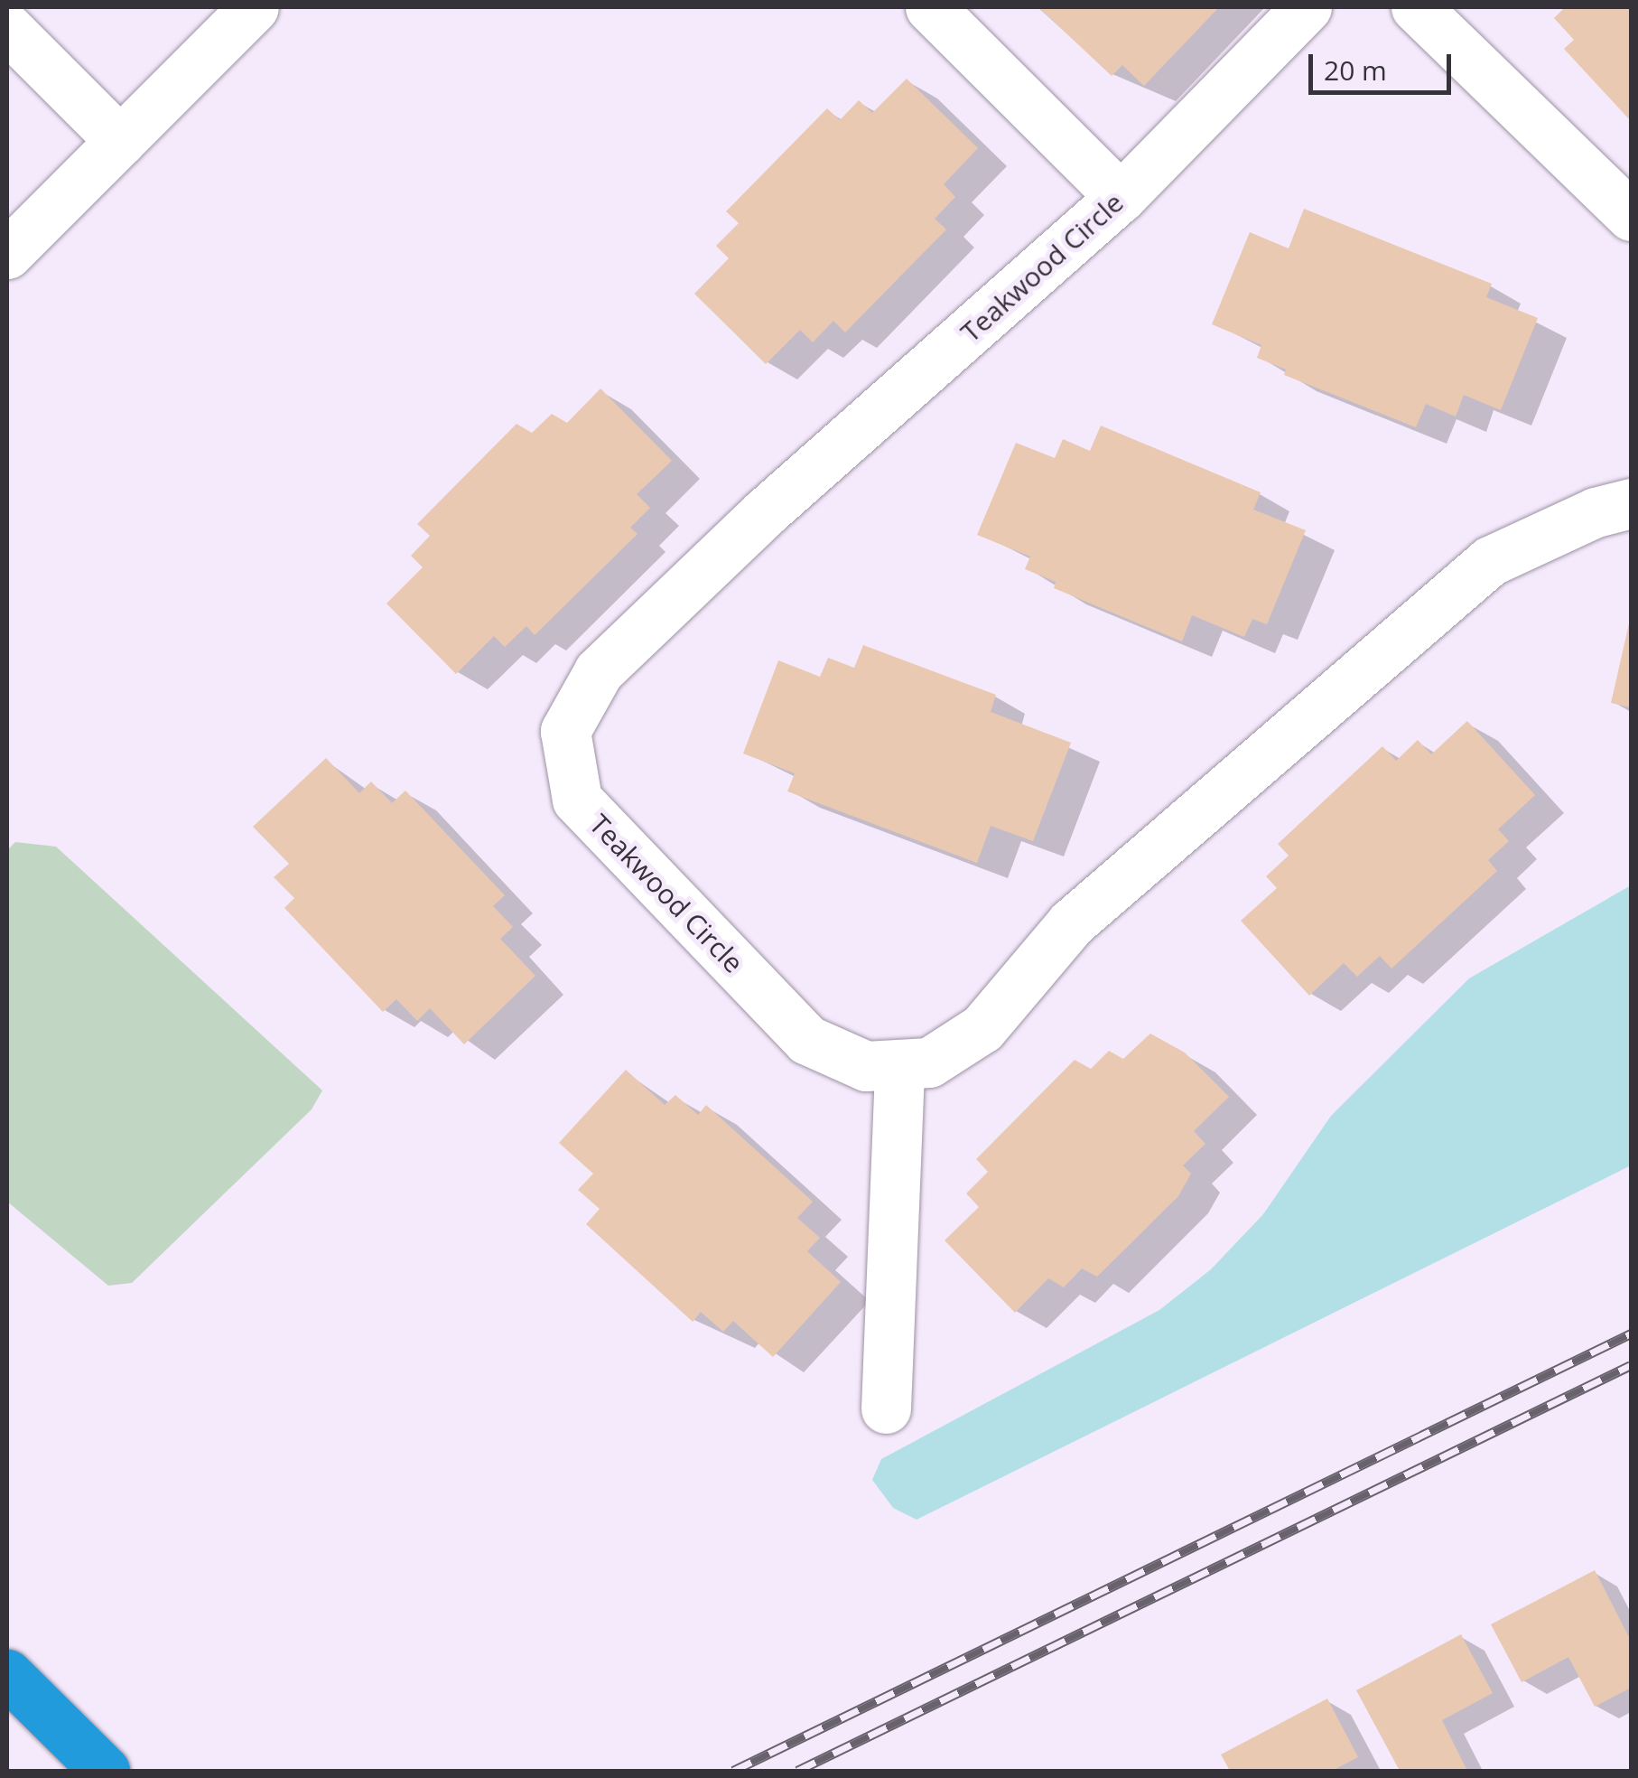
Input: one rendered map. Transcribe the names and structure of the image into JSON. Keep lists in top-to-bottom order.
{
  "streets": {
    "street": ["Teakwood Circle"]
  },
  "scale_bar": "20 m"
}
